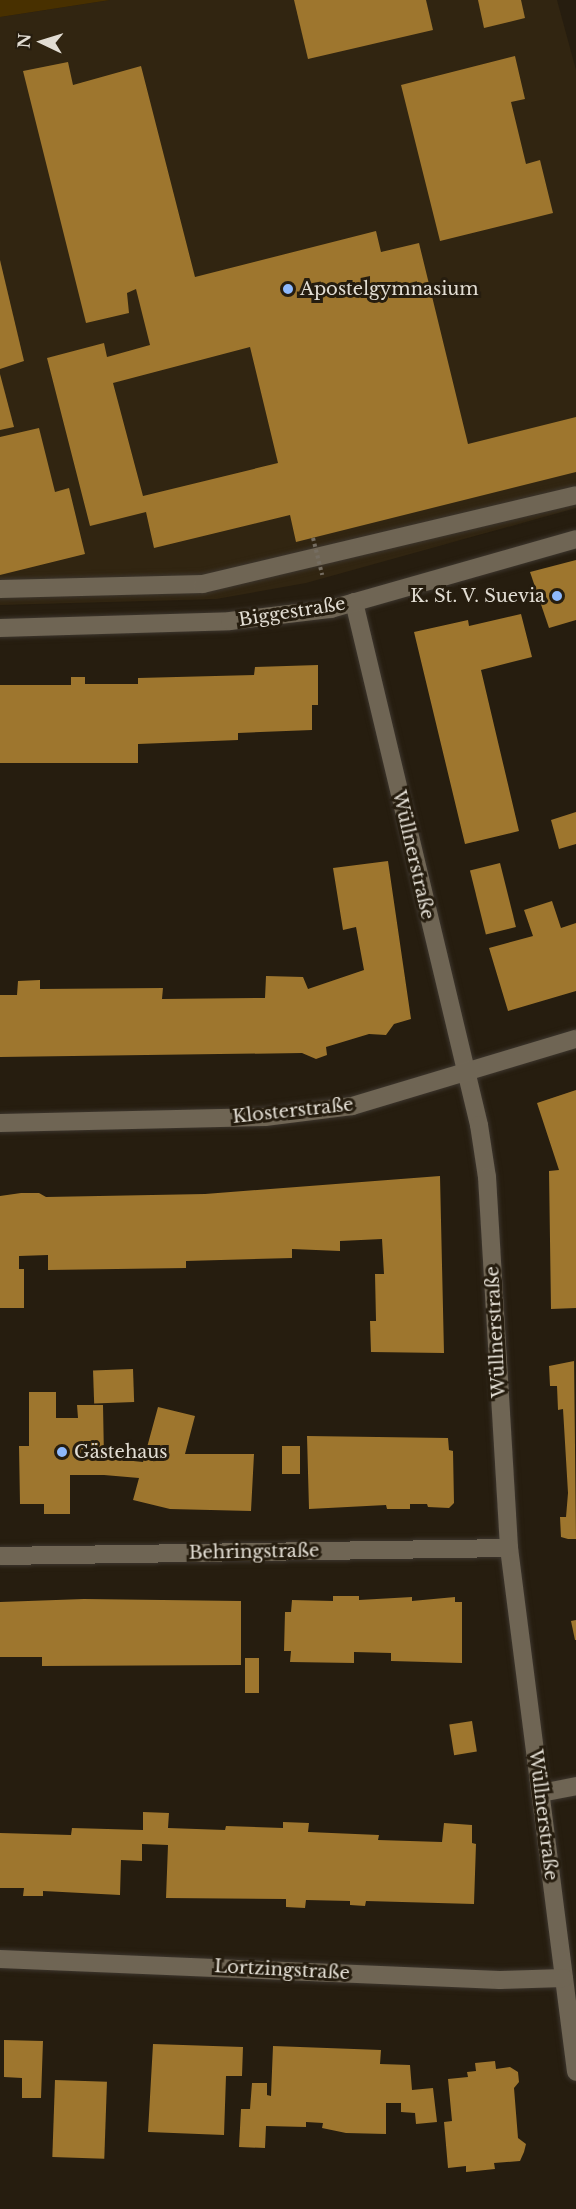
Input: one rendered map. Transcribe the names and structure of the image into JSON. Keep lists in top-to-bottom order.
{
  "streets": {
    "street": [
      "Biggestraße",
      "Wüllnerstraße",
      "Klosterstraße",
      "Behringstraße",
      "Lortzingstraße"
    ]
  },
  "crossings": [
    ["Biggestraße", "Wüllnerstraße"],
    ["Wüllnerstraße", "Klosterstraße"],
    ["Wüllnerstraße", "Behringstraße"],
    ["Wüllnerstraße", "Lortzingstraße"]
  ],
  "places": ["Apostelgymnasium", "K. St. V. Suevia", "Gästehaus"],
  "north": "left"
}
